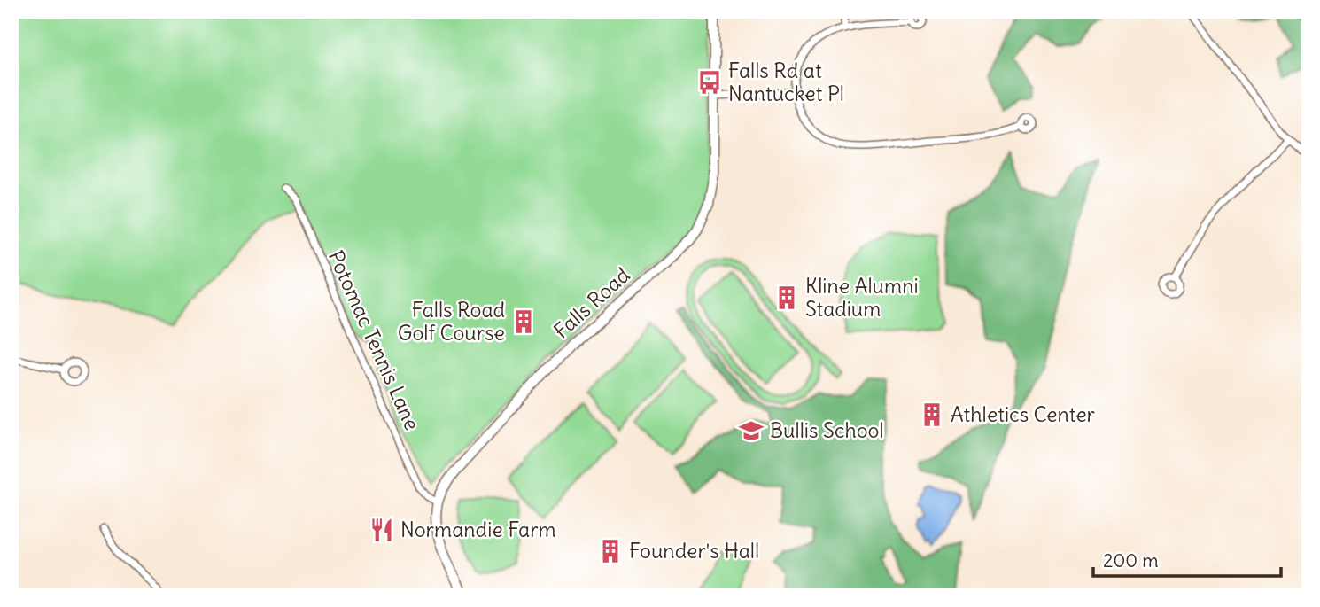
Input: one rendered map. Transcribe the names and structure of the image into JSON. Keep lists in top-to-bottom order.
{
  "streets": {
    "main road": ["Falls Road"],
    "street": ["Potomac Tennis Lane"]
  },
  "crossings": [
    ["Falls Road", "Potomac Tennis Lane"]
  ],
  "places": {
    "bus stop": ["Falls Rd at Nantucket Pl"],
    "building": [
      "Kline Alumni Stadium",
      "Falls Road Golf Course",
      "Athletics Center",
      "Founder's Hall"
    ],
    "school or university": ["Bullis School"],
    "restaurant": ["Normandie Farm"]
  },
  "scale_bar": "200 m"
}
